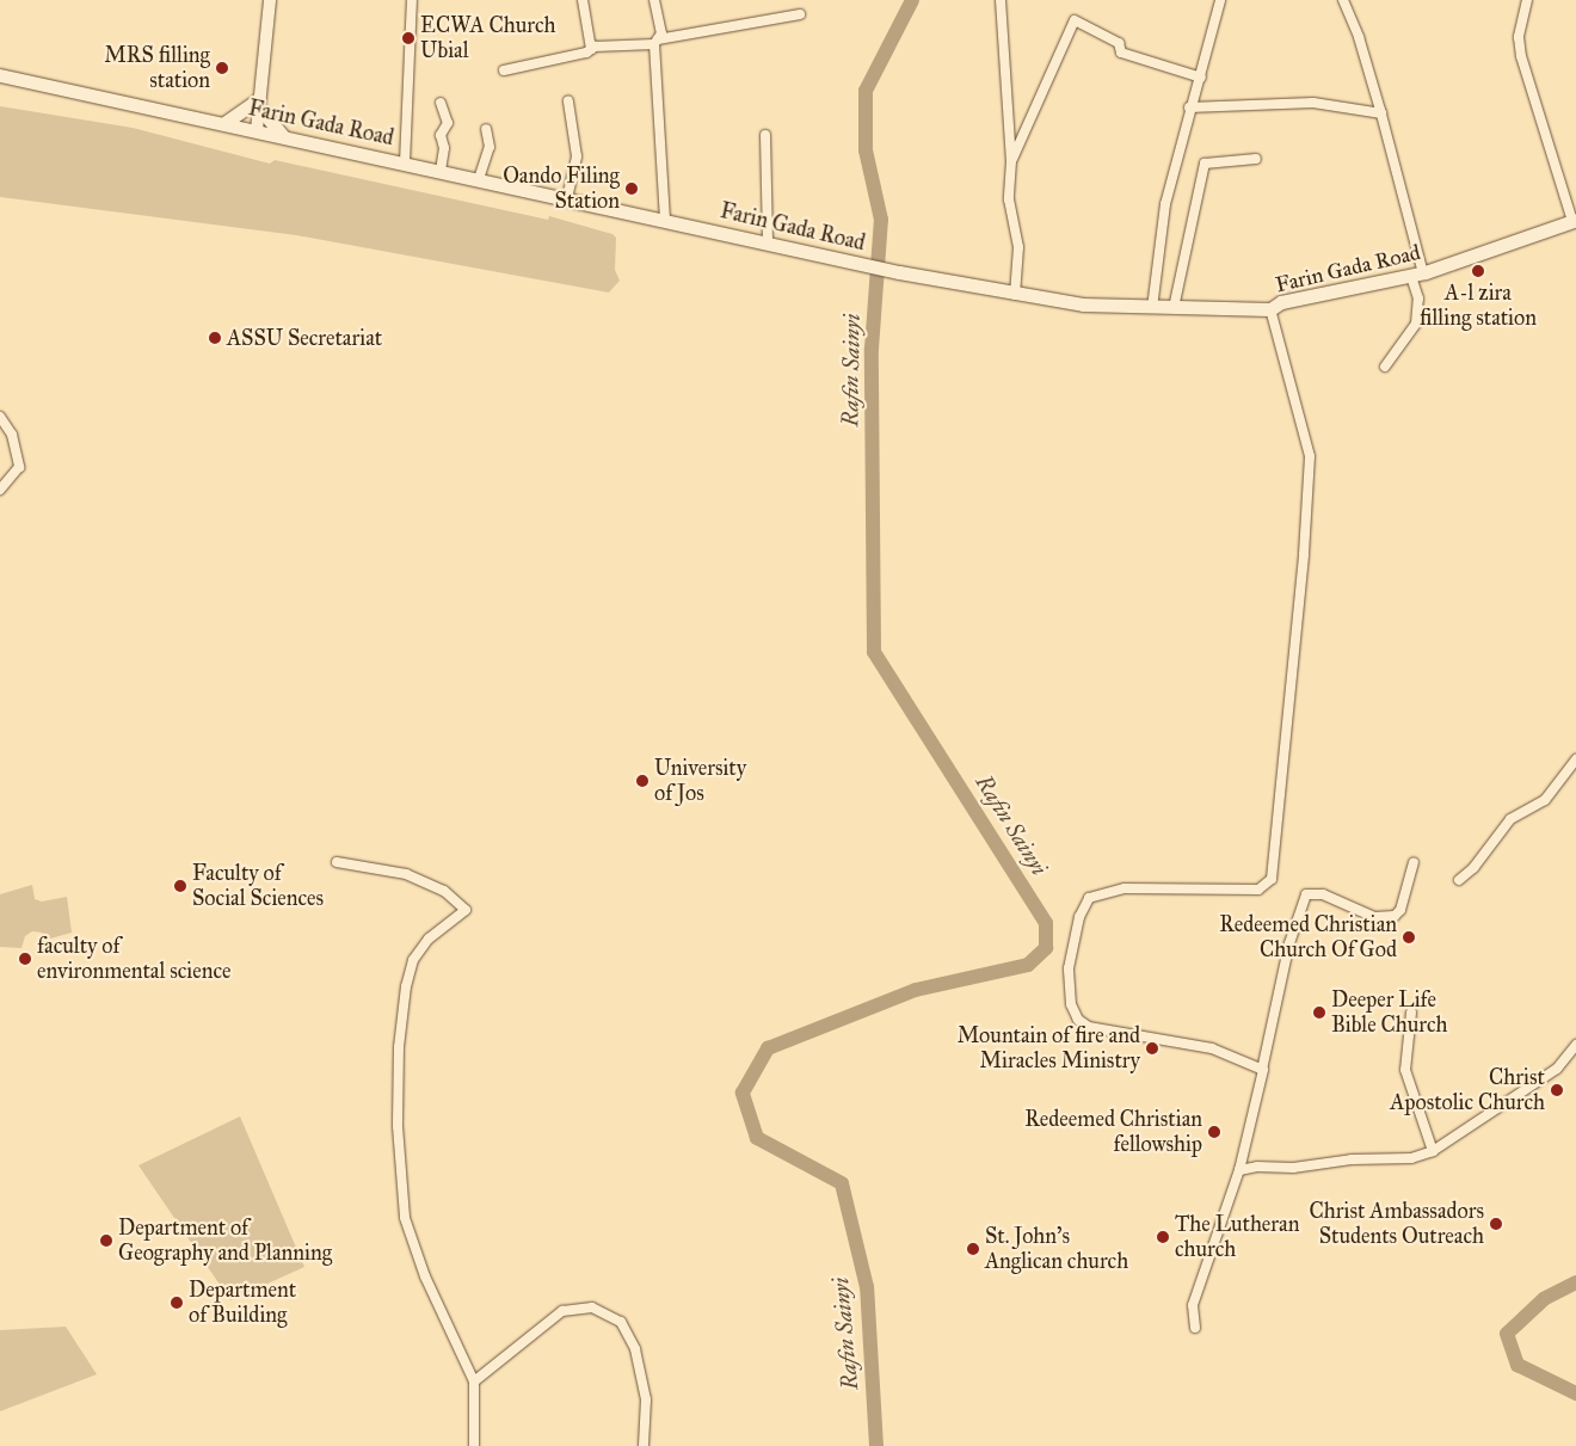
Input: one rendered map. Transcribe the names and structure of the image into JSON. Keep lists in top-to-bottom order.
{
  "streets": {
    "main road": ["Farin Gada Road"]
  },
  "water": ["Rafin Sainyi"],
  "places": [
    "ECWA Church Ubial",
    "MRS filling station",
    "Oando Filing Station",
    "A-l zira filling station",
    "ASSU Secretariat",
    "University of Jos",
    "Faculty of Social Sciences",
    "Redeemed Christian Church Of God",
    "faculty of environmental science",
    "Deeper Life Bible Church",
    "Mountain of fire and Miracles Ministry",
    "Christ Apostolic Church",
    "Redeemed Christian fellowship",
    "Christ Ambassadors Students Outreach",
    "The Lutheran church",
    "Department of Geography and Planning",
    "St. John's Anglican church",
    "Department of Building"
  ]
}
